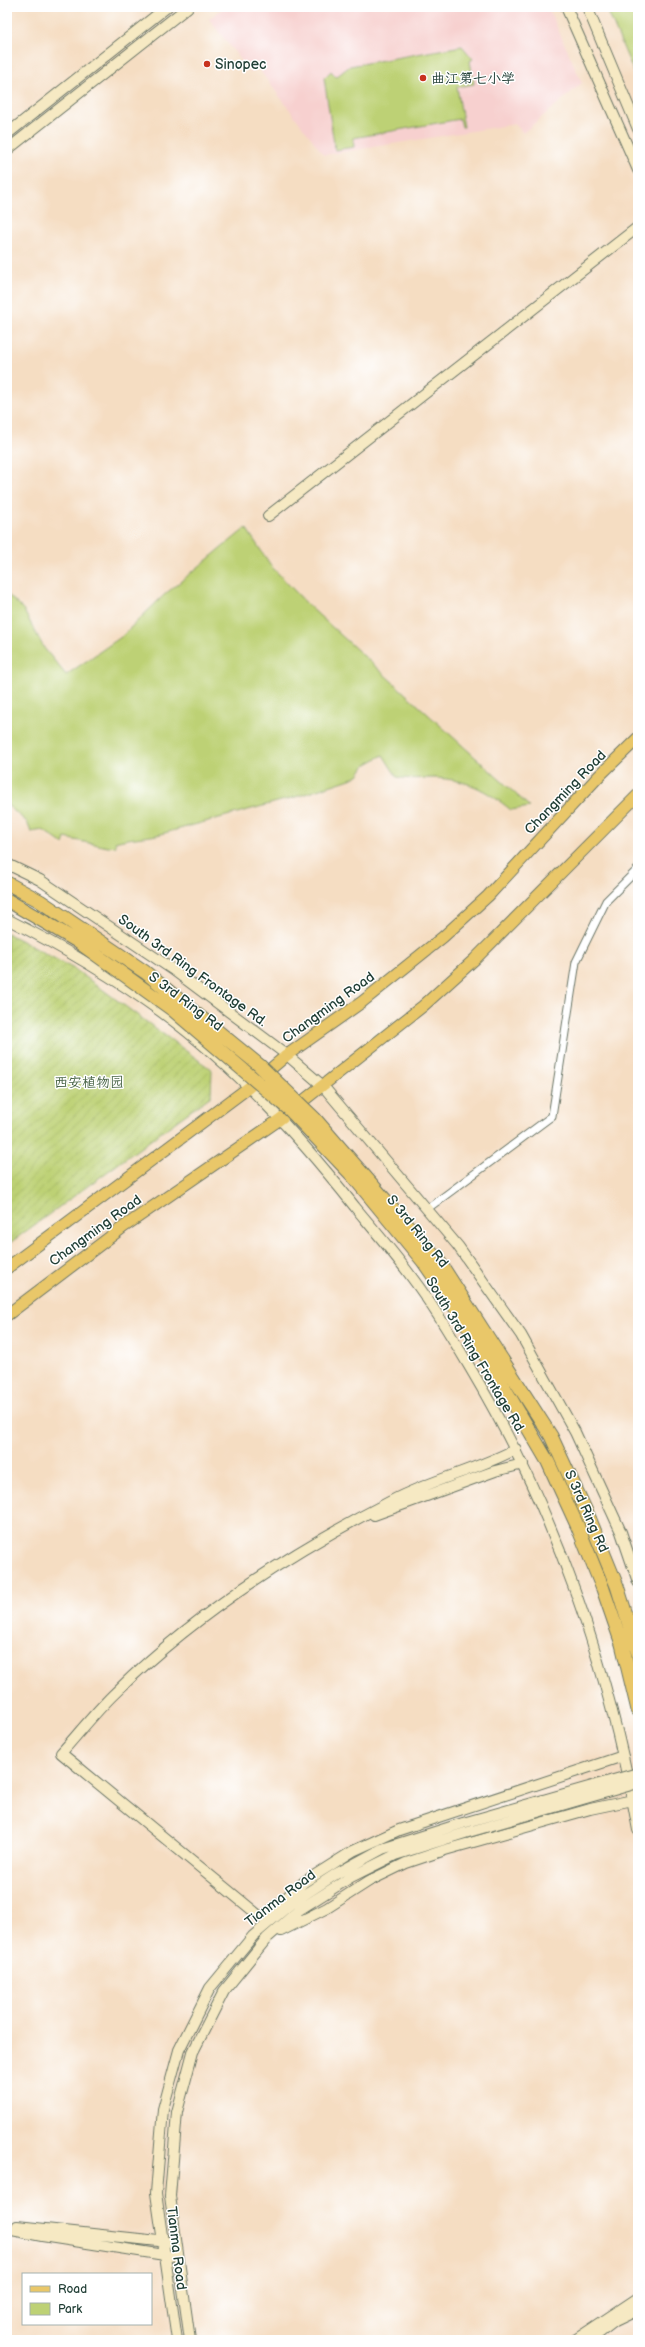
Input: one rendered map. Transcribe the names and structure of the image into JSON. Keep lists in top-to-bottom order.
{
  "streets": {
    "highway": ["S 3rd Ring Rd"],
    "main road": ["Changming Road"],
    "street": ["South 3rd Ring Frontage Rd.", "Tianma Road"]
  },
  "crossings": [
    ["Changming Road", "South 3rd Ring Frontage Rd."]
  ],
  "parks": ["西安植物园"],
  "places": ["Sinopec", "曲江第七小学"],
  "legend": ["Road", "Park"]
}
